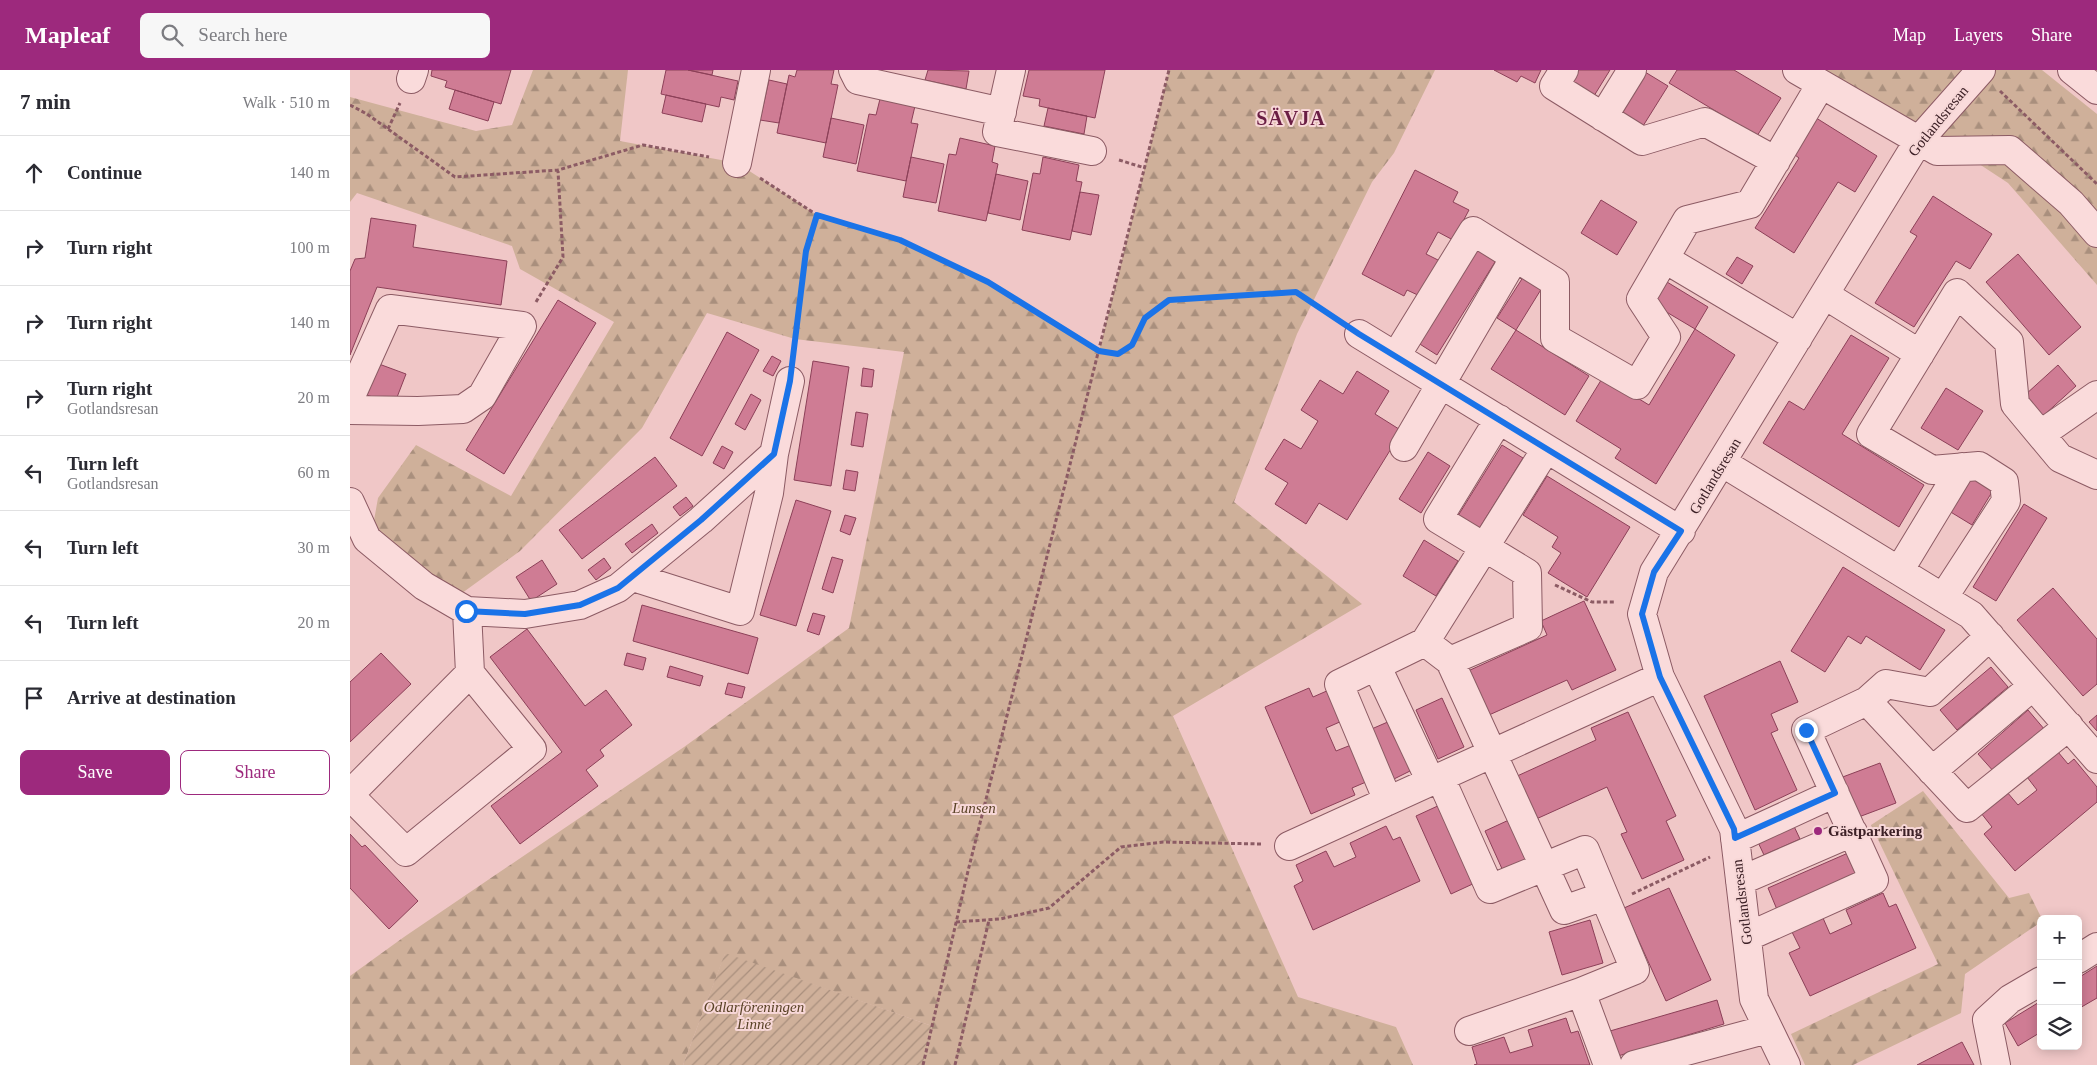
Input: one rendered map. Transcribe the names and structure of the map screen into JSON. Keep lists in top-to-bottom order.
{
  "streets": {
    "street": ["Gotlandsresan"]
  },
  "districts": ["SÄVJA"],
  "parks": ["Lunsen", "Odlarföreningen Linné"],
  "places": ["Gästparkering"],
  "page": {
    "header": "Mapleaf",
    "search": "Search here",
    "nav": ["Map", "Layers", "Share"],
    "heading": ["7 min", "Walk · 510 m"],
    "list": [
      ["Continue", "140 m"],
      ["Turn right", "100 m"],
      ["Turn right", "140 m"],
      ["Turn right", "Gotlandsresan", "20 m"],
      ["Turn left", "Gotlandsresan", "60 m"],
      ["Turn left", "30 m"],
      ["Turn left", "20 m"],
      "Arrive at destination"
    ],
    "buttons": ["Save", "Share"],
    "map_buttons": ["+", "−"]
  }
}
